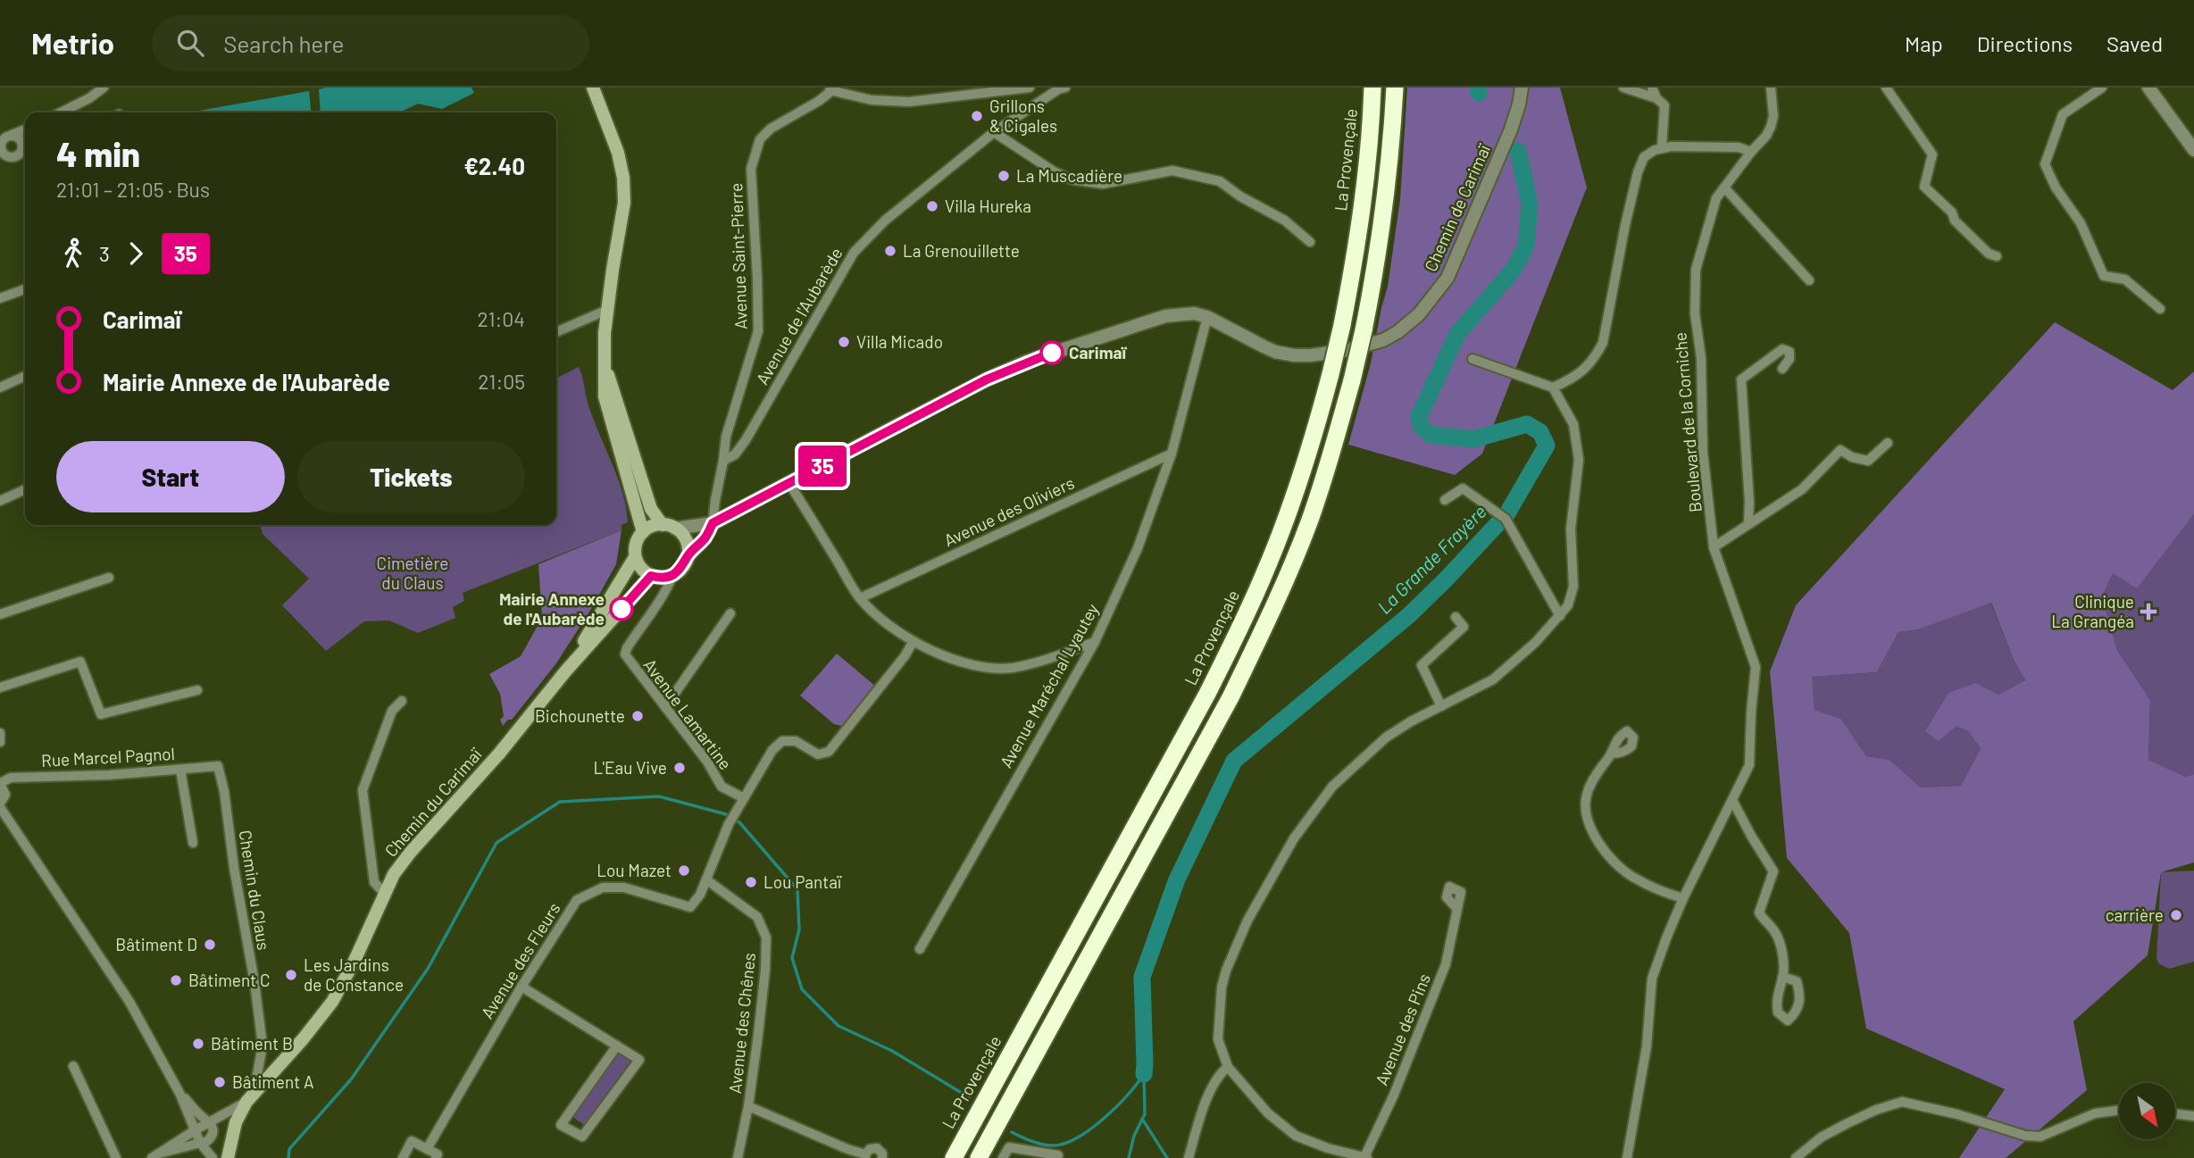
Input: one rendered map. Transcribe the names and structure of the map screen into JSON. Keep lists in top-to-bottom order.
{
  "streets": {
    "highway": ["La Provençale"],
    "main road": ["Chemin du Carimaï"],
    "street": [
      "Chemin de Carimaï",
      "Avenue Saint-Pierre",
      "Avenue de l'Aubarède",
      "Boulevard de la Corniche",
      "Avenue des Oliviers",
      "Avenue Maréchal Lyautey",
      "Avenue Lamartine",
      "Rue Marcel Pagnol",
      "Chemin du Claus",
      "Avenue des Fleurs",
      "Avenue des Chênes",
      "Avenue des Pins"
    ]
  },
  "crossings": [
    ["Chemin de Carimaï", "Avenue Saint-Pierre"],
    ["Chemin de Carimaï", "Avenue Maréchal Lyautey"],
    ["Chemin de Carimaï", "Avenue Lamartine"],
    ["Chemin de Carimaï", "Chemin du Carimaï"],
    ["Avenue Saint-Pierre", "Avenue de l'Aubarède"],
    ["Avenue des Oliviers", "Avenue Maréchal Lyautey"],
    ["Avenue Lamartine", "Chemin du Carimaï"],
    ["Avenue Lamartine", "Avenue des Fleurs"],
    ["Rue Marcel Pagnol", "Chemin du Claus"],
    ["Chemin du Carimaï", "Chemin du Claus"],
    ["Avenue des Fleurs", "Avenue des Chênes"]
  ],
  "water": ["La Grande Frayère"],
  "parks": ["Cimetière du Claus"],
  "places": {
    "other": [
      "Grillons & Cigales",
      "La Muscadière",
      "Villa Hureka",
      "La Grenouillette",
      "Villa Micado",
      "Carimaï",
      "Mairie Annexe de l'Aubarède",
      "Bichounette",
      "L'Eau Vive",
      "Lou Mazet",
      "Lou Pantaï",
      "carrière",
      "Bâtiment D",
      "Les Jardins de Constance",
      "Bâtiment C",
      "Bâtiment B",
      "Bâtiment A"
    ],
    "health": ["Clinique La Grangéa"]
  },
  "lines": ["bus line 35"],
  "north": "bottom right",
  "page": {
    "header": "Metrio",
    "search": "Search here",
    "nav": ["Map", "Directions", "Saved"],
    "on_map": "35",
    "heading": ["4 min", "21:01 – 21:05 · Bus", "€2.40"],
    "legs": ["3", "35"],
    "list": [
      {
        "name": "Carimaï",
        "value": "21:04"
      },
      {
        "name": "Mairie Annexe de l'Aubarède",
        "value": "21:05"
      }
    ],
    "buttons": ["Start", "Tickets"]
  }
}
